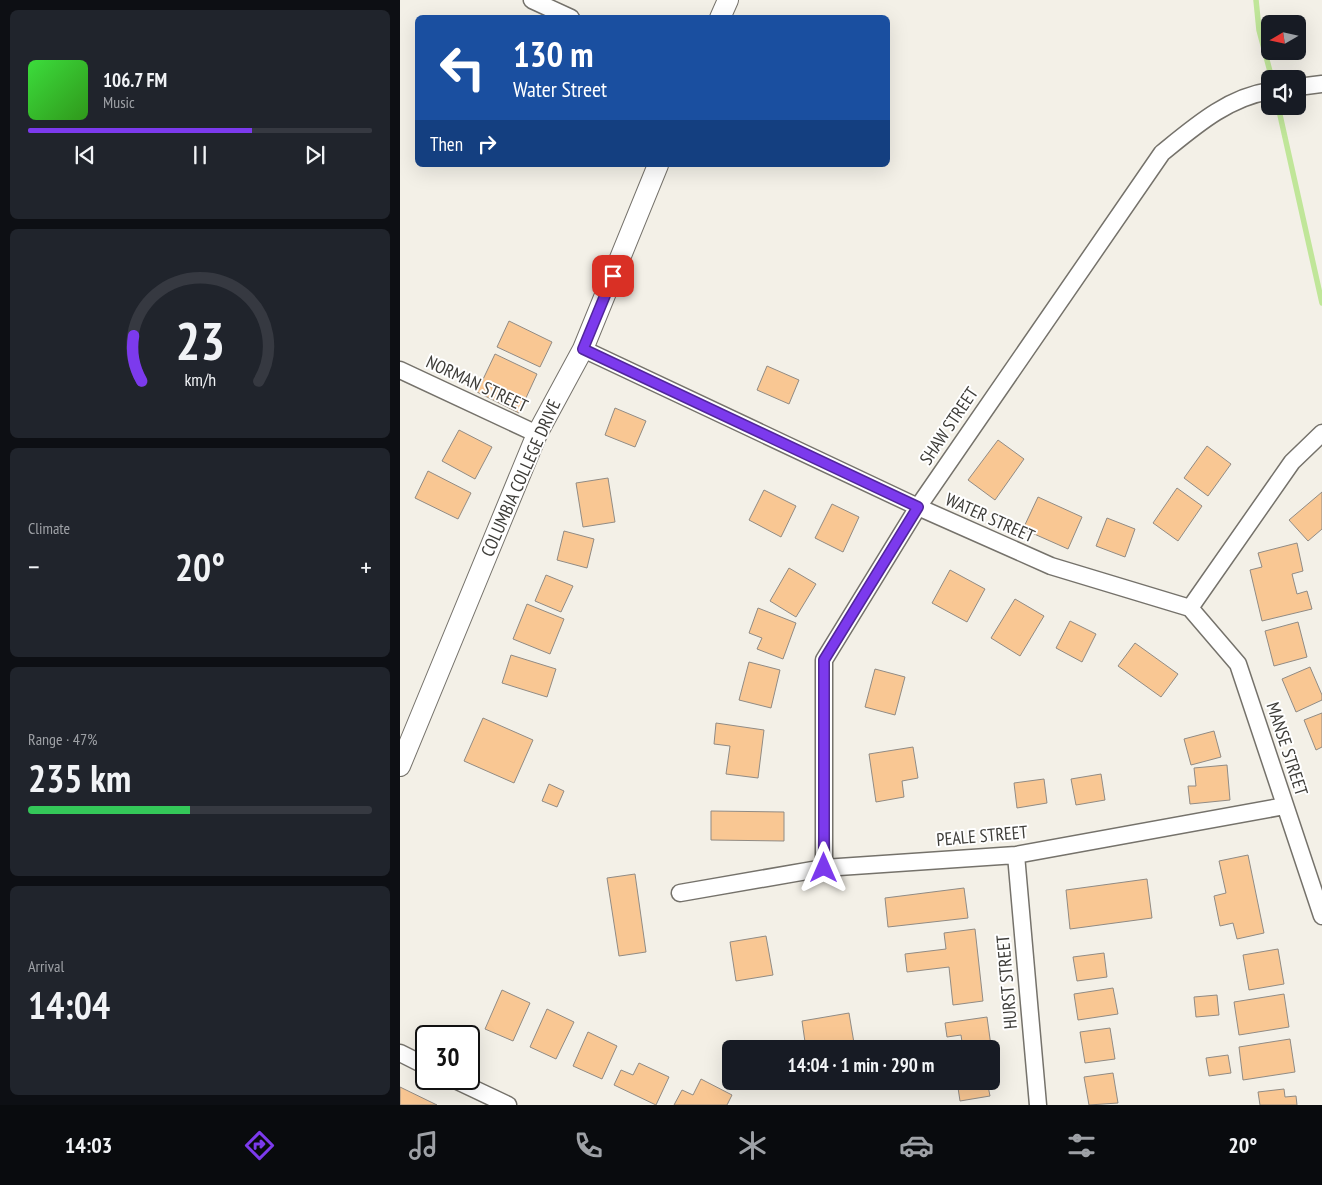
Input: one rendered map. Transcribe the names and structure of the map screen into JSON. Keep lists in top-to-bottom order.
{
  "streets": {
    "street": [
      "NORMAN STREET",
      "SHAW STREET",
      "COLUMBIA COLLEGE DRIVE",
      "WATER STREET",
      "MANSE STREET",
      "PEALE STREET",
      "HURST STREET"
    ]
  },
  "crossings": [
    ["NORMAN STREET", "COLUMBIA COLLEGE DRIVE"],
    ["SHAW STREET", "WATER STREET"],
    ["SHAW STREET", "PEALE STREET"],
    ["COLUMBIA COLLEGE DRIVE", "WATER STREET"],
    ["WATER STREET", "MANSE STREET"],
    ["MANSE STREET", "PEALE STREET"],
    ["PEALE STREET", "HURST STREET"]
  ],
  "north": "left",
  "page": {
    "turn": ["130 m", "Water Street"],
    "song": ["106.7 FM", "Music"],
    "then": "Then",
    "tile": [
      "Climate",
      ["Range · 47%", "235 km"],
      ["Arrival", "14:04"]
    ],
    "heat": ["−", "20°", "+"],
    "limit": "30",
    "trip": "14:04 · 1 min · 290 m",
    "tabs": ["14:03", "20°"],
    "gauge": ["23", "km/h"]
  }
}
